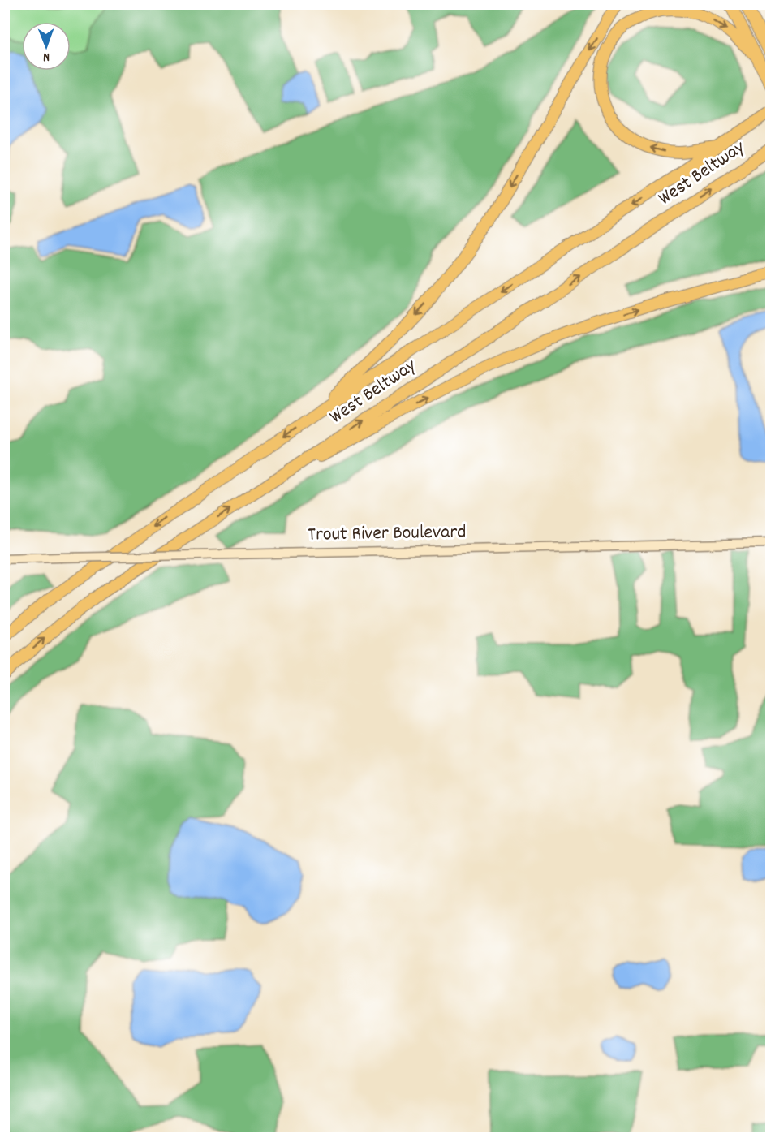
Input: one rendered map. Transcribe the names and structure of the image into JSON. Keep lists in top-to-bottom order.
{
  "streets": {
    "highway": ["West Beltway"],
    "street": ["Trout River Boulevard"]
  },
  "north": "bottom"
}
